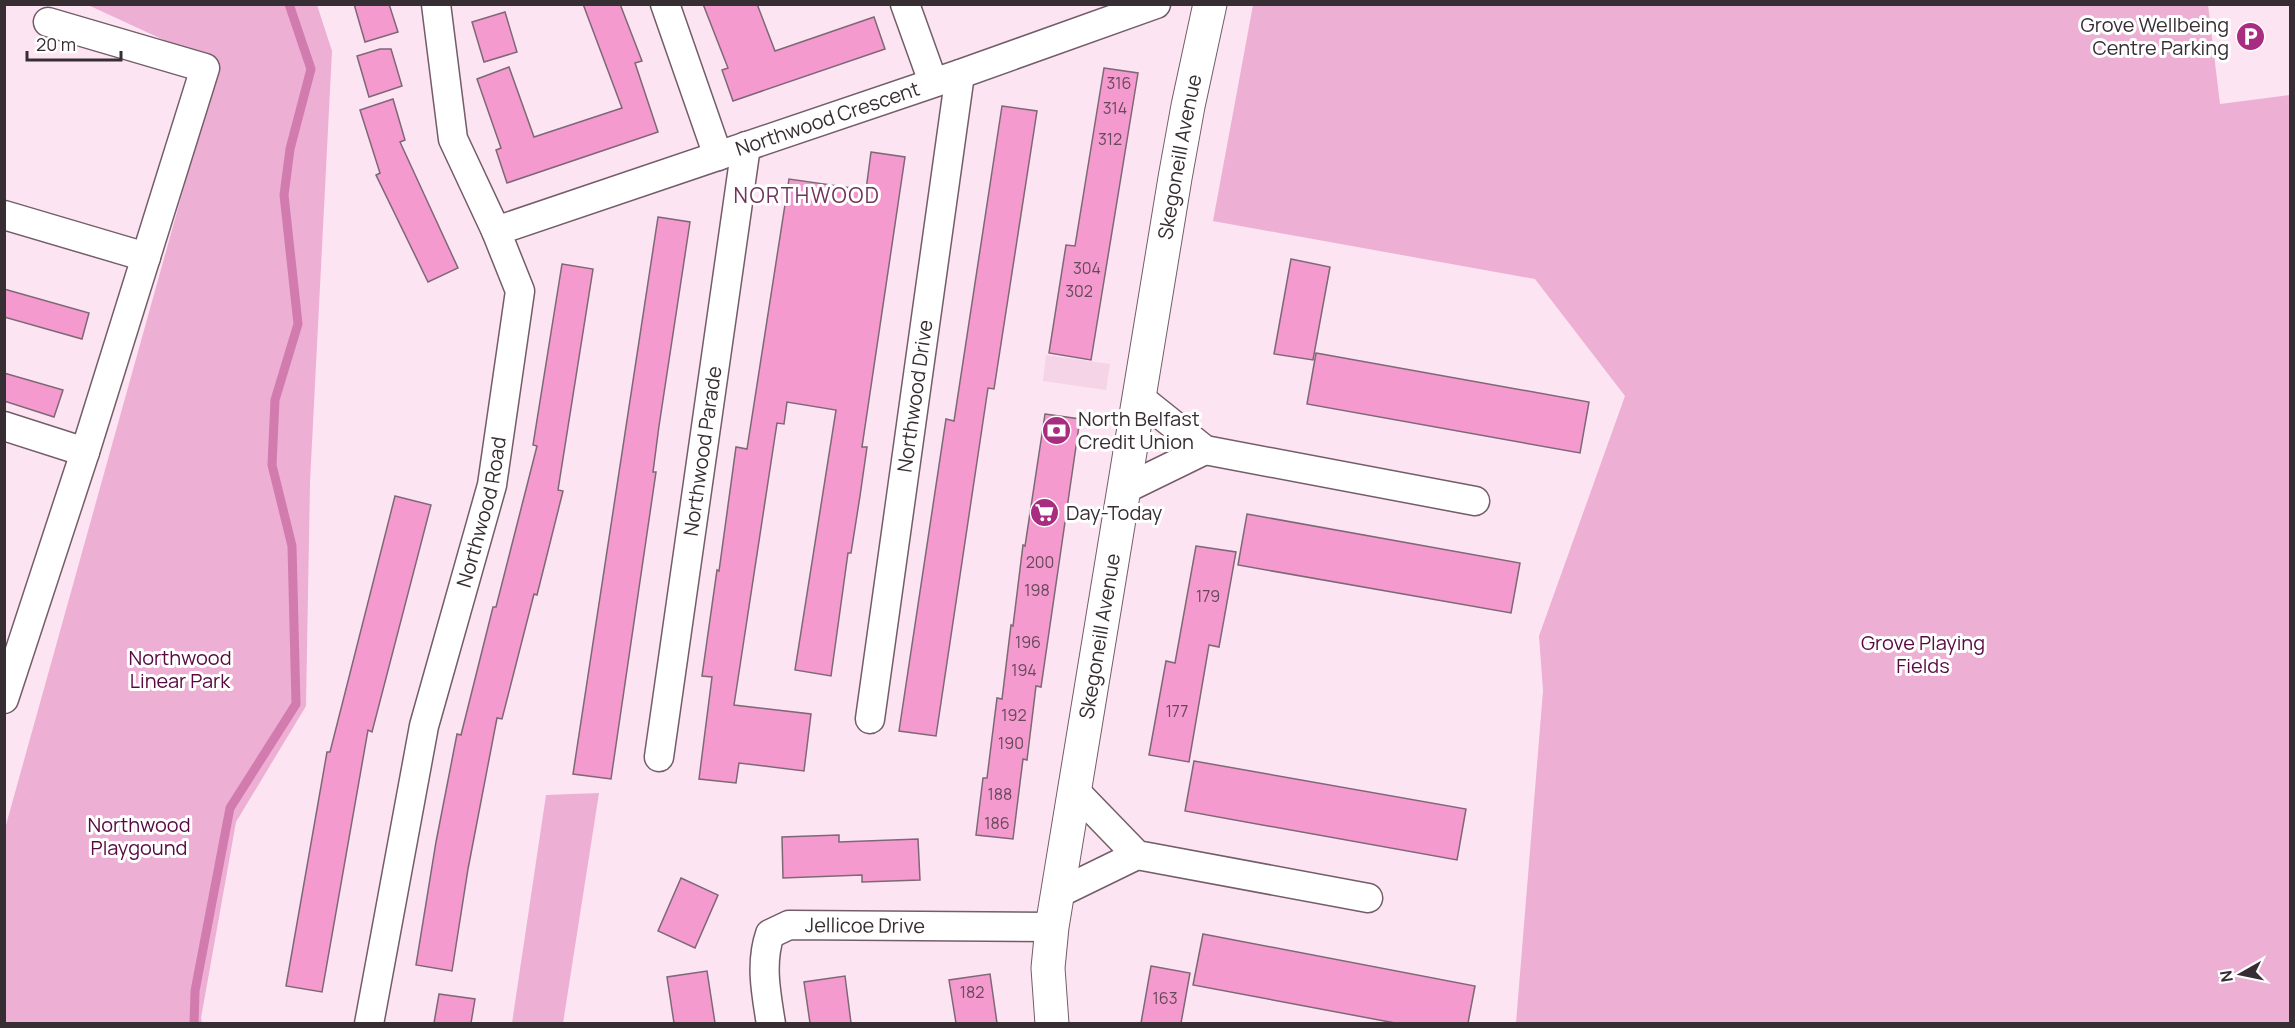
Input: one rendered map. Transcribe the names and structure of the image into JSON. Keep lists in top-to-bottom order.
{
  "streets": {
    "street": [
      "Northwood Crescent",
      "Skegoneill Avenue",
      "Northwood Drive",
      "Northwood Parade",
      "Northwood Road",
      "Jellicoe Drive"
    ]
  },
  "crossings": [
    ["Northwood Crescent", "Northwood Drive"],
    ["Northwood Crescent", "Northwood Parade"],
    ["Northwood Crescent", "Northwood Road"],
    ["Skegoneill Avenue", "Jellicoe Drive"]
  ],
  "districts": ["NORTHWOOD"],
  "parks": ["Grove Playing Fields", "Northwood Linear Park", "Northwood Playgound"],
  "places": {
    "parking": ["Grove Wellbeing Centre Parking"],
    "bank": ["North Belfast Credit Union"],
    "supermarket": ["Day-Today"]
  },
  "house_numbers": [
    "316",
    "314",
    "312",
    "304",
    "302",
    "200",
    "198",
    "179",
    "196",
    "194",
    "177",
    "192",
    "190",
    "188",
    "186",
    "182",
    "163"
  ],
  "scale_bar": "20 m",
  "north": "left"
}
